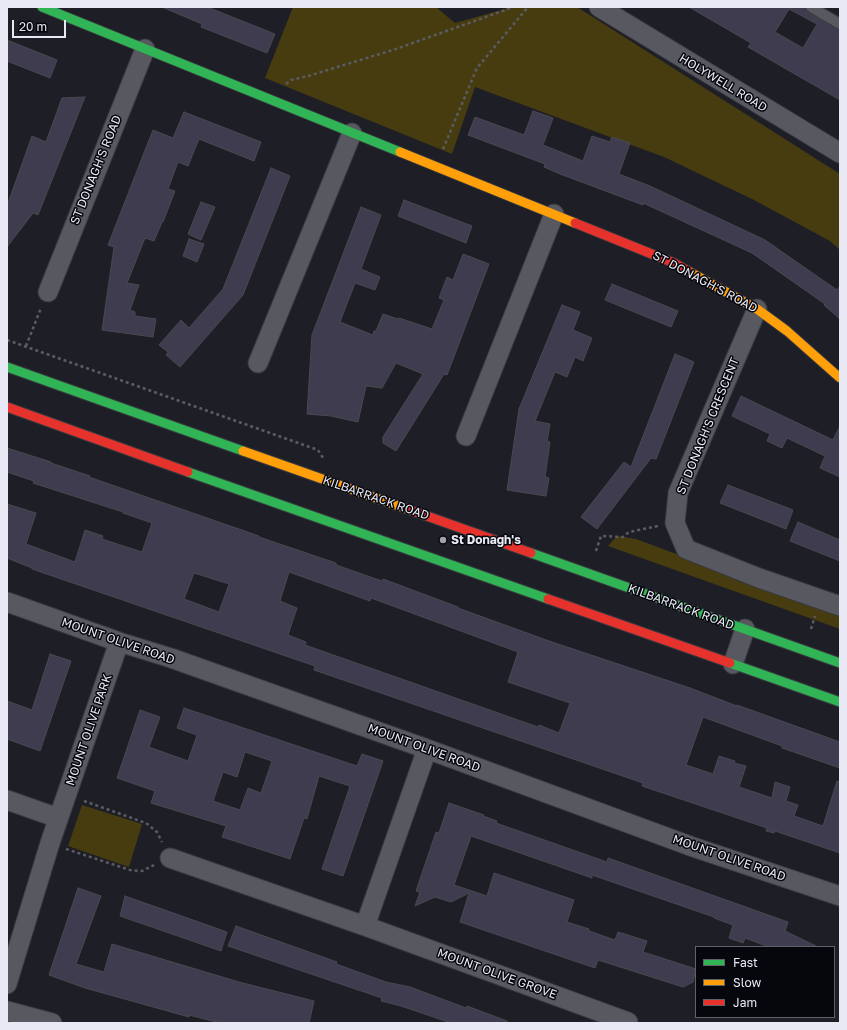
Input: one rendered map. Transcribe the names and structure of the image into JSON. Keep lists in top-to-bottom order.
{
  "streets": {
    "street": [
      "HOLYWELL ROAD",
      "ST DONAGH'S ROAD",
      "ST DONAGH'S CRESCENT",
      "KILBARRACK ROAD",
      "MOUNT OLIVE ROAD",
      "MOUNT OLIVE PARK",
      "MOUNT OLIVE GROVE"
    ]
  },
  "crossings": [
    ["ST DONAGH'S ROAD", "ST DONAGH'S CRESCENT"],
    ["MOUNT OLIVE ROAD", "MOUNT OLIVE PARK"]
  ],
  "places": ["St Donagh's"],
  "legend": ["Fast", "Slow", "Jam"],
  "scale_bar": "20 m"
}
